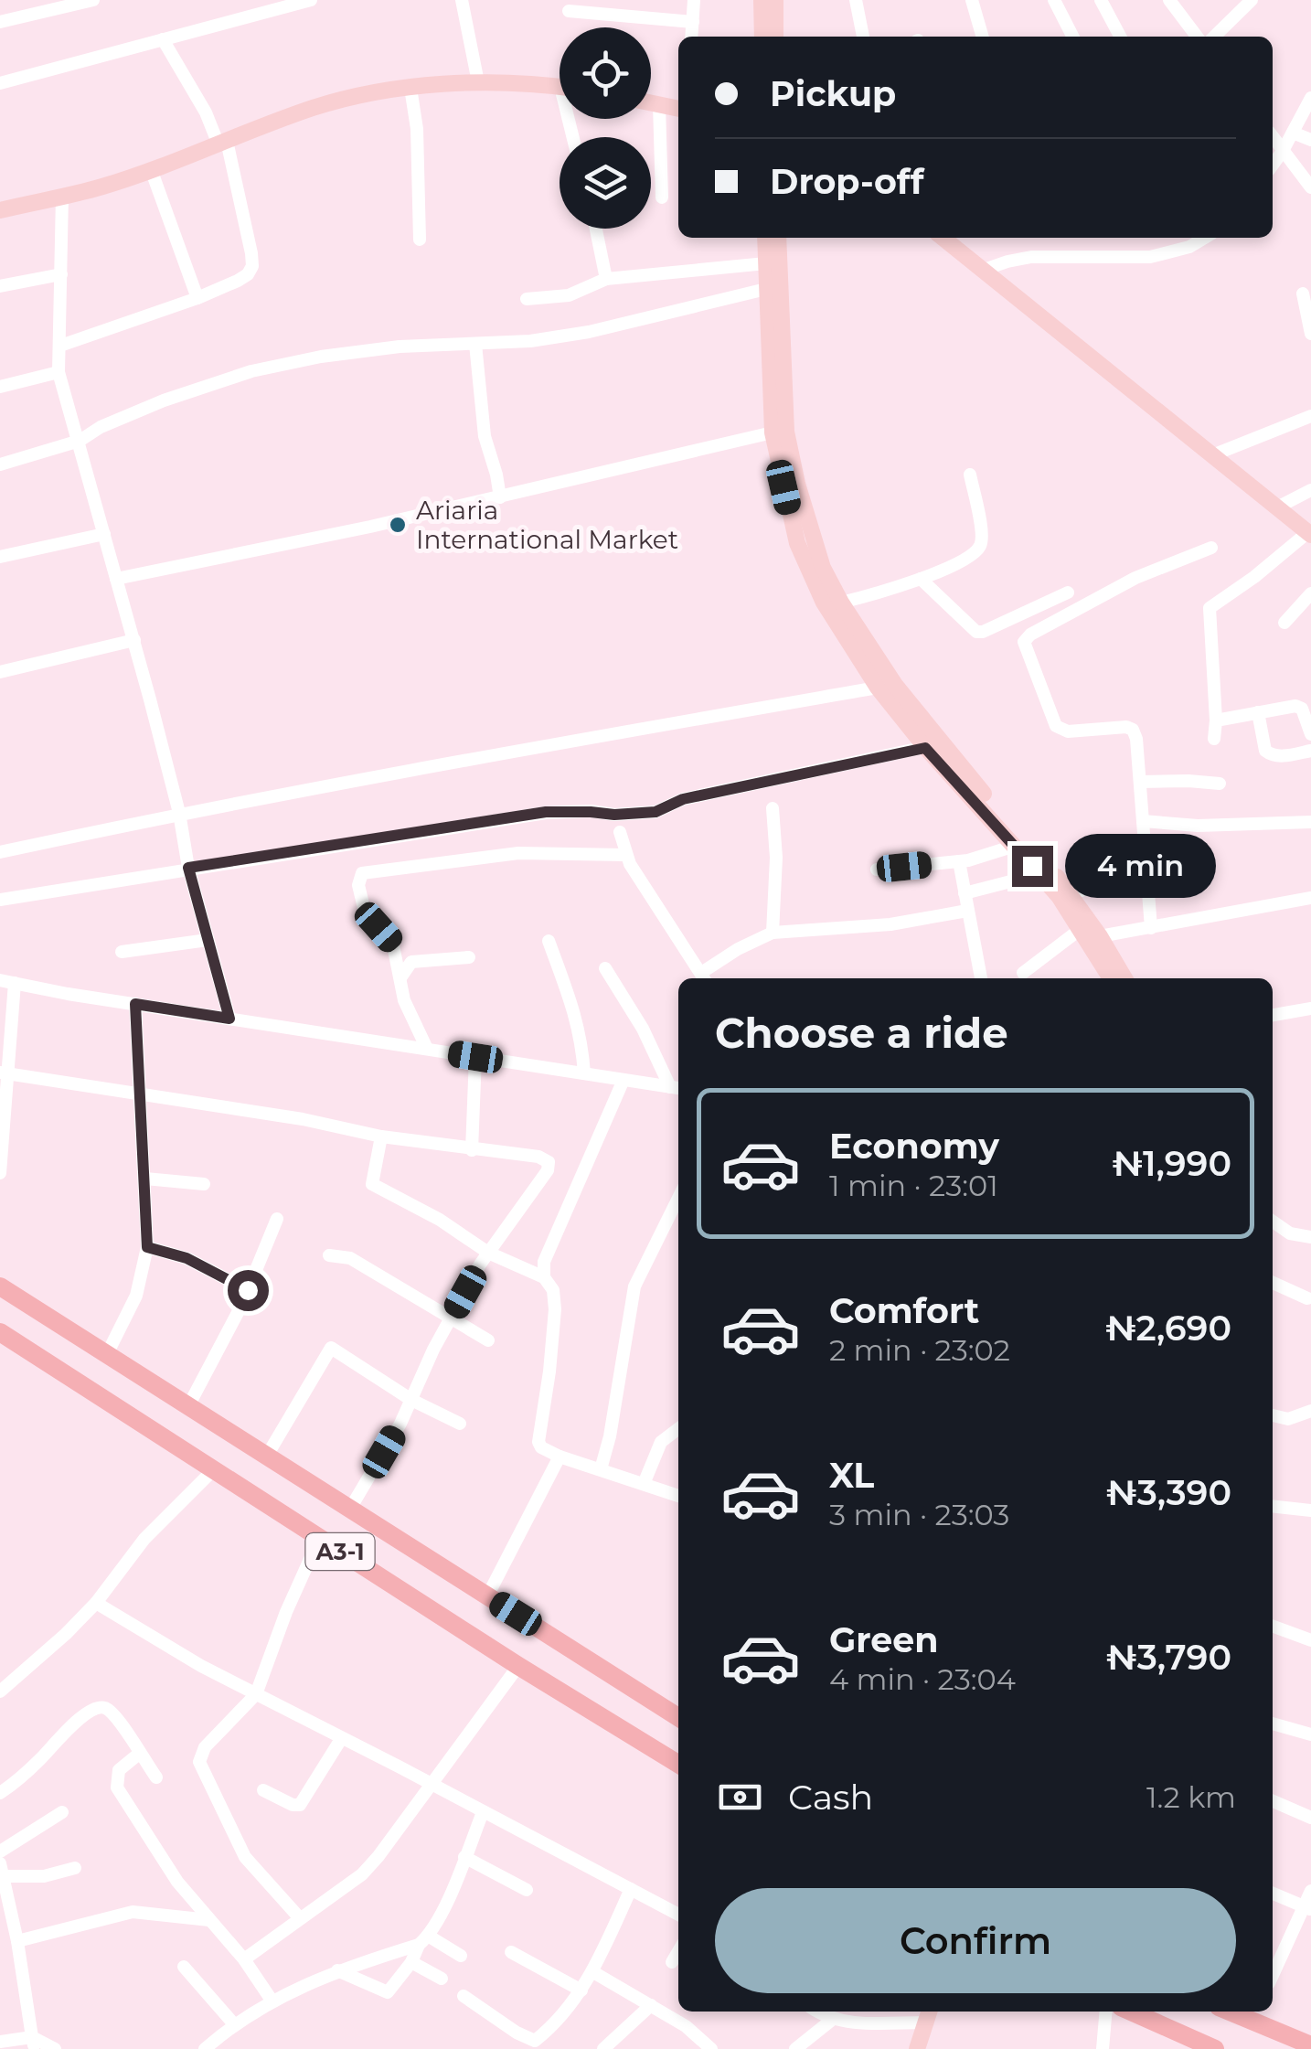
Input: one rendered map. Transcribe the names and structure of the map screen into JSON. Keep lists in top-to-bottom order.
{
  "streets": {
    "highway": ["A3-1"]
  },
  "places": ["Ariaria International Market"],
  "page": {
    "banner": ["Pickup", "Drop-off"],
    "bubble": "4 min",
    "heading": "Choose a ride",
    "list": [
      {
        "name": "Economy",
        "note": "1 min · 23:01",
        "value": "₦1,990"
      },
      {
        "name": "Comfort",
        "note": "2 min · 23:02",
        "value": "₦2,690"
      },
      {
        "name": "XL",
        "note": "3 min · 23:03",
        "value": "₦3,390"
      },
      {
        "name": "Green",
        "note": "4 min · 23:04",
        "value": "₦3,790"
      }
    ],
    "pay": ["Cash", "1.2 km"],
    "buttons": "Confirm"
  }
}
